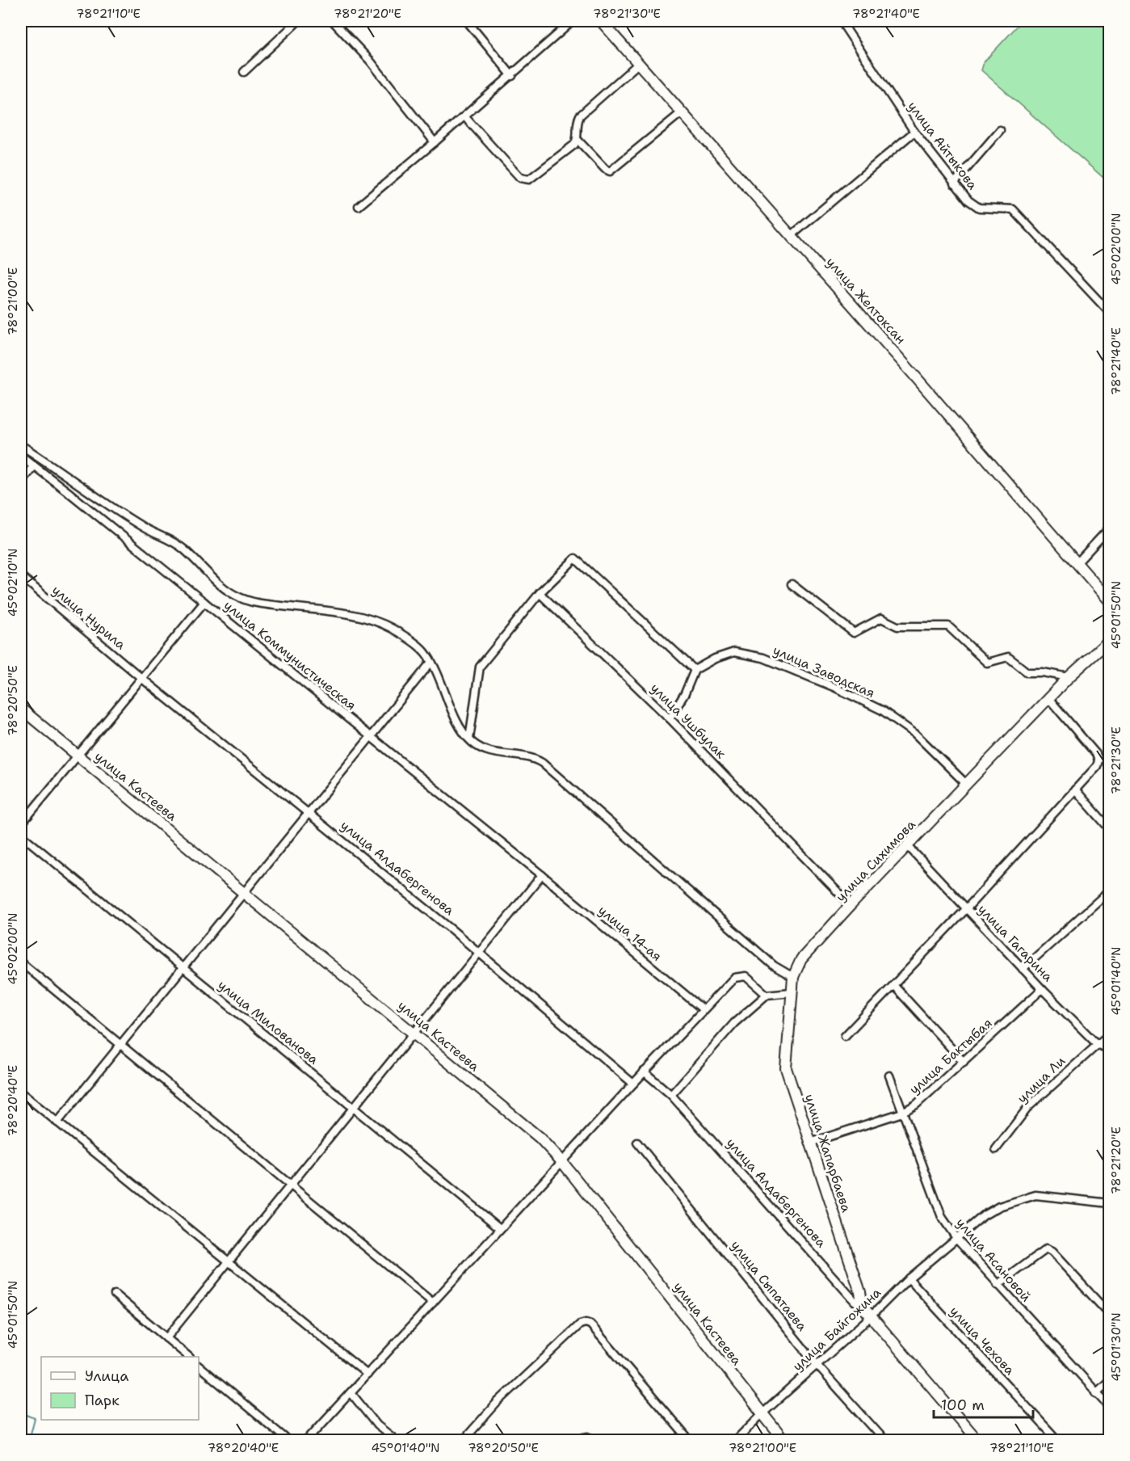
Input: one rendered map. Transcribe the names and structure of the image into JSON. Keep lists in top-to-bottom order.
{
  "streets": {
    "street": [
      "улица Айтыкова",
      "улица Желтоксан",
      "улица Нурила",
      "улица Коммунистическая",
      "улица Заводская",
      "улица Ушбулак",
      "улица Кастеева",
      "улица Сихимова",
      "улица Алдабергенова",
      "улица 14-ая",
      "улица Гагарина",
      "улица Милованова",
      "улица Бактыбая",
      "улица Ли",
      "улица Жапарбаева",
      "улица Асановой",
      "улица Сыпатаева",
      "улица Байгожина",
      "улица Чехова"
    ]
  },
  "crossings": [
    ["улица Нурила", "улица Алдабергенова"],
    ["улица Коммунистическая", "улица 14-ая"],
    ["улица Заводская", "улица Сихимова"],
    ["улица Ушбулак", "улица Сихимова"],
    ["улица Кастеева", "улица Байгожина"],
    ["улица Сихимова", "улица Гагарина"],
    ["улица Сихимова", "улица Жапарбаева"],
    ["улица Алдабергенова", "улица Жапарбаева"],
    ["улица Гагарина", "улица Бактыбая"],
    ["улица Гагарина", "улица Ли"],
    ["улица Бактыбая", "улица Жапарбаева"],
    ["улица Бактыбая", "улица Асановой"],
    ["улица Жапарбаева", "улица Байгожина"],
    ["улица Асановой", "улица Байгожина"],
    ["улица Сыпатаева", "улица Байгожина"],
    ["улица Байгожина", "улица Чехова"]
  ],
  "legend": ["Улица", "Парк"],
  "scale_bar": "100 m",
  "coordinates": [
    "78°21'10\"E",
    "78°21'20\"E",
    "78°21'30\"E",
    "78°21'40\"E",
    "45°02'00\"N",
    "78°21'00\"E",
    "45°02'10\"N",
    "45°01'50\"N",
    "78°20'50\"E",
    "45°01'40\"N",
    "78°20'40\"E",
    "45°01'30\"N"
  ]
}
